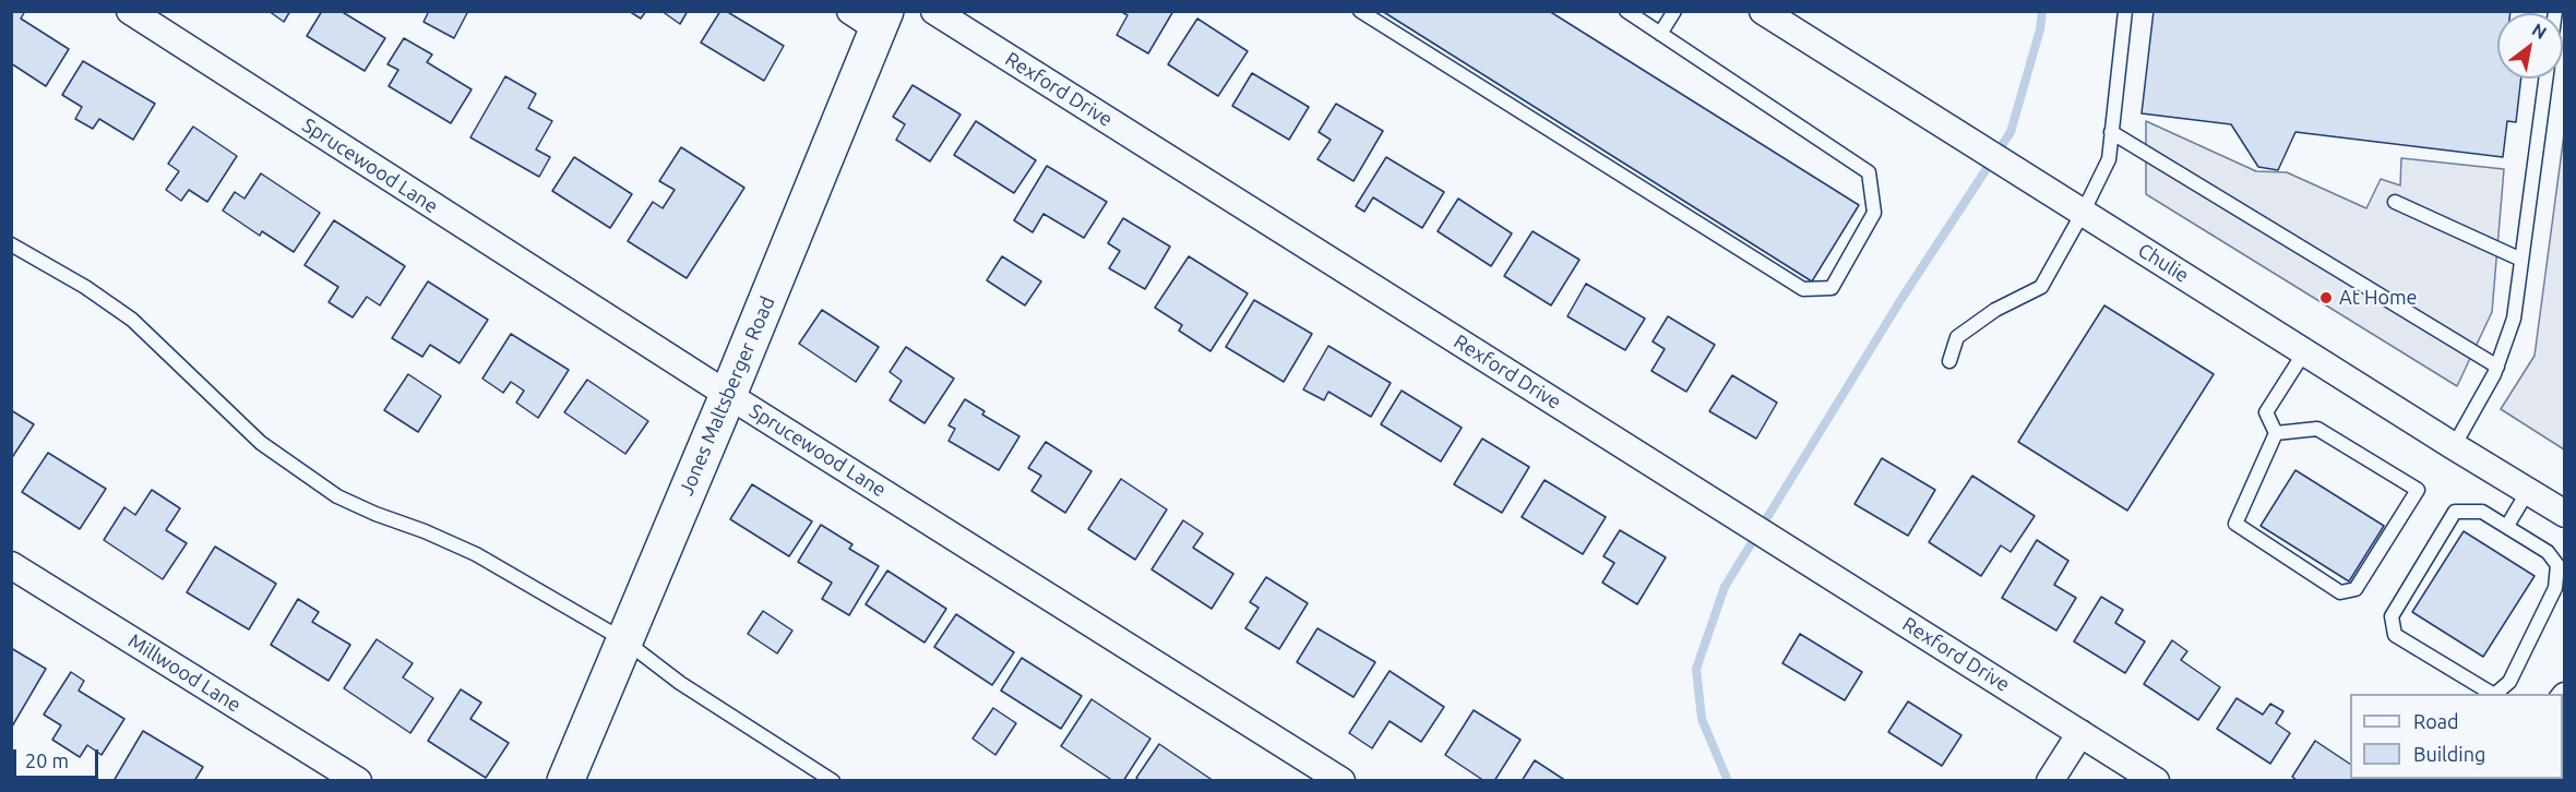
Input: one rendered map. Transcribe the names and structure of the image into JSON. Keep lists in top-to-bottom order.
{
  "streets": {
    "main road": ["Jones Maltsberger Road"],
    "street": [
      "Rexford Drive",
      "Sprucewood Lane",
      "Chulie",
      "Millwood Lane"
    ]
  },
  "crossings": [
    ["Sprucewood Lane", "Jones Maltsberger Road"]
  ],
  "places": ["At Home"],
  "legend": ["Road", "Building"],
  "scale_bar": "20 m",
  "north": "top right"
}
